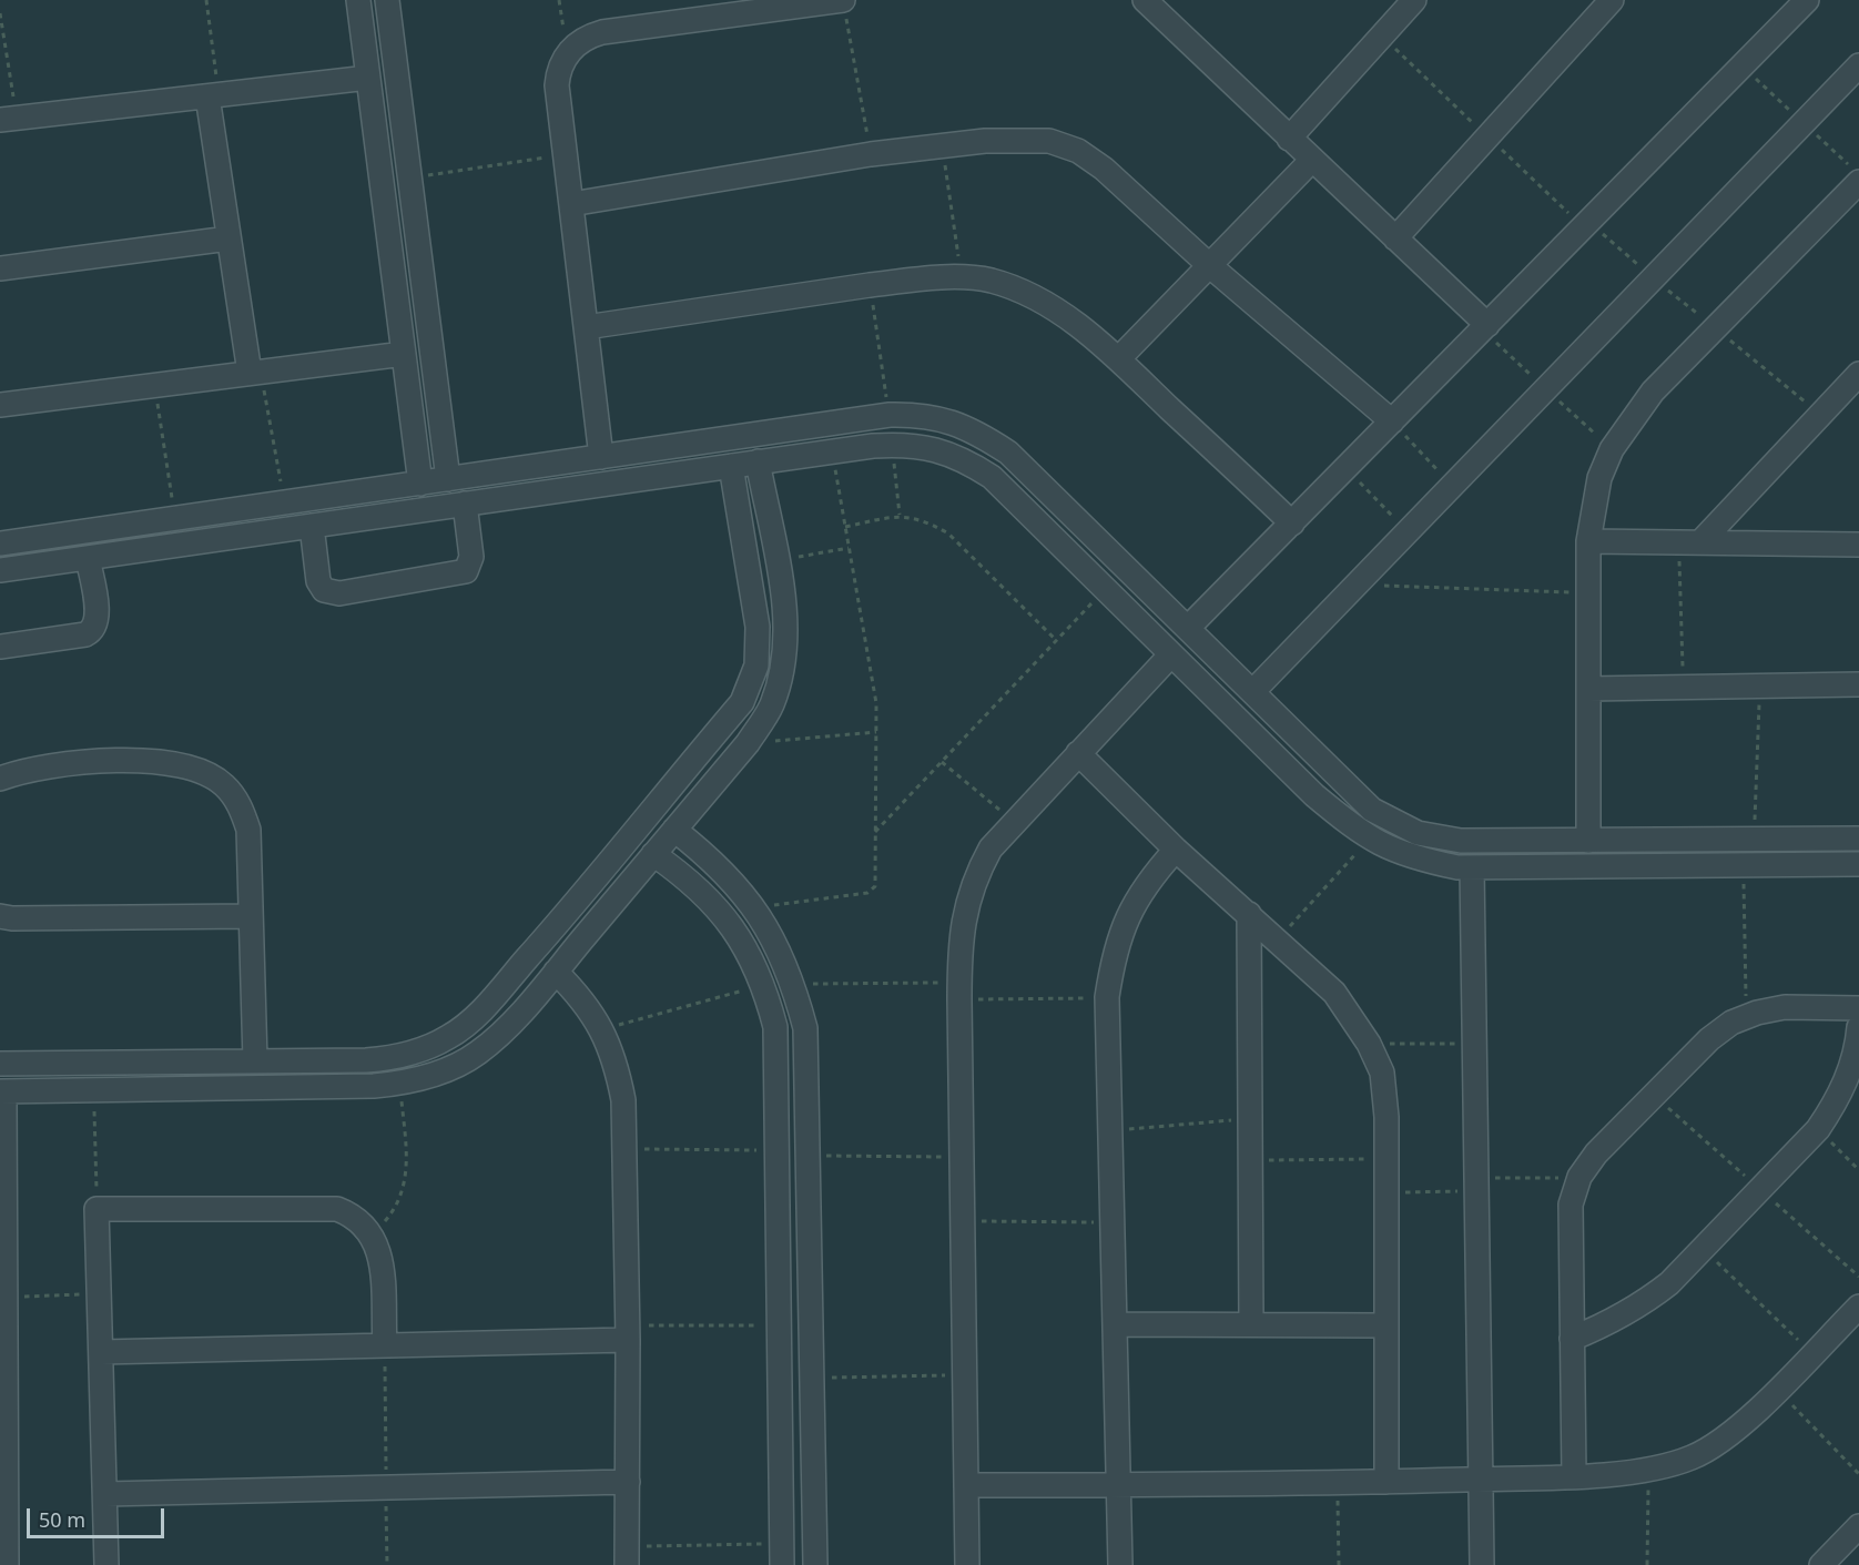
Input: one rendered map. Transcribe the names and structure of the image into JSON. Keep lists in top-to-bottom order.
{
  "scale_bar": "50 m"
}
